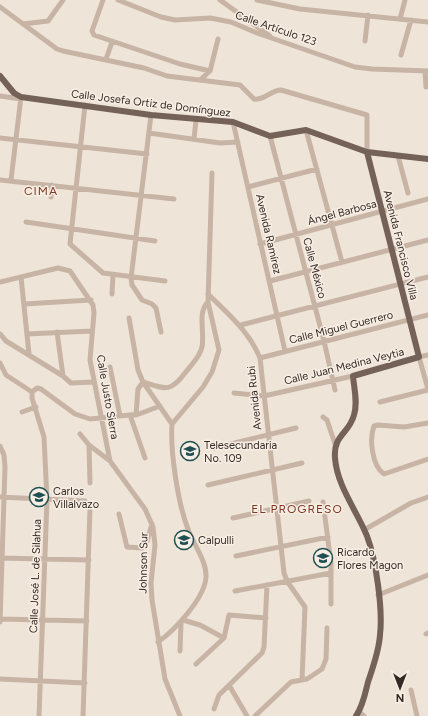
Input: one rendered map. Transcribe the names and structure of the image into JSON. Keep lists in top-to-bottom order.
{
  "streets": {
    "main road": ["Calle Josefa Ortiz de Domínguez", "Avenida Francisco Villa", "Calle Juan Medina Veytia"],
    "street": [
      "Calle Artículo 123",
      "Ángel Barbosa",
      "Avenida Ramírez",
      "Calle México",
      "Calle Miguel Guerrero",
      "Calle Justo Sierra",
      "Avenida Rubi",
      "Johnson Sur",
      "Calle José L. de Silahua"
    ]
  },
  "crossings": [
    ["Calle Josefa Ortiz de Domínguez", "Avenida Ramírez"],
    ["Calle Josefa Ortiz de Domínguez", "Calle México"],
    ["Ángel Barbosa", "Avenida Ramírez"],
    ["Ángel Barbosa", "Avenida Francisco Villa"],
    ["Ángel Barbosa", "Calle México"],
    ["Avenida Ramírez", "Calle Miguel Guerrero"],
    ["Avenida Francisco Villa", "Calle Miguel Guerrero"],
    ["Avenida Francisco Villa", "Calle Juan Medina Veytia"],
    ["Calle México", "Calle Miguel Guerrero"],
    ["Calle México", "Calle Juan Medina Veytia"],
    ["Calle Miguel Guerrero", "Avenida Rubi"],
    ["Calle Juan Medina Veytia", "Avenida Rubi"],
    ["Calle Justo Sierra", "Johnson Sur"]
  ],
  "districts": ["CIMA", "EL PROGRESO"],
  "places": {
    "school or university": [
      "Telesecundaria No. 109",
      "Carlos Villalvazo",
      "Calpulli",
      "Ricardo Flores Magon"
    ]
  },
  "north": "bottom"
}
